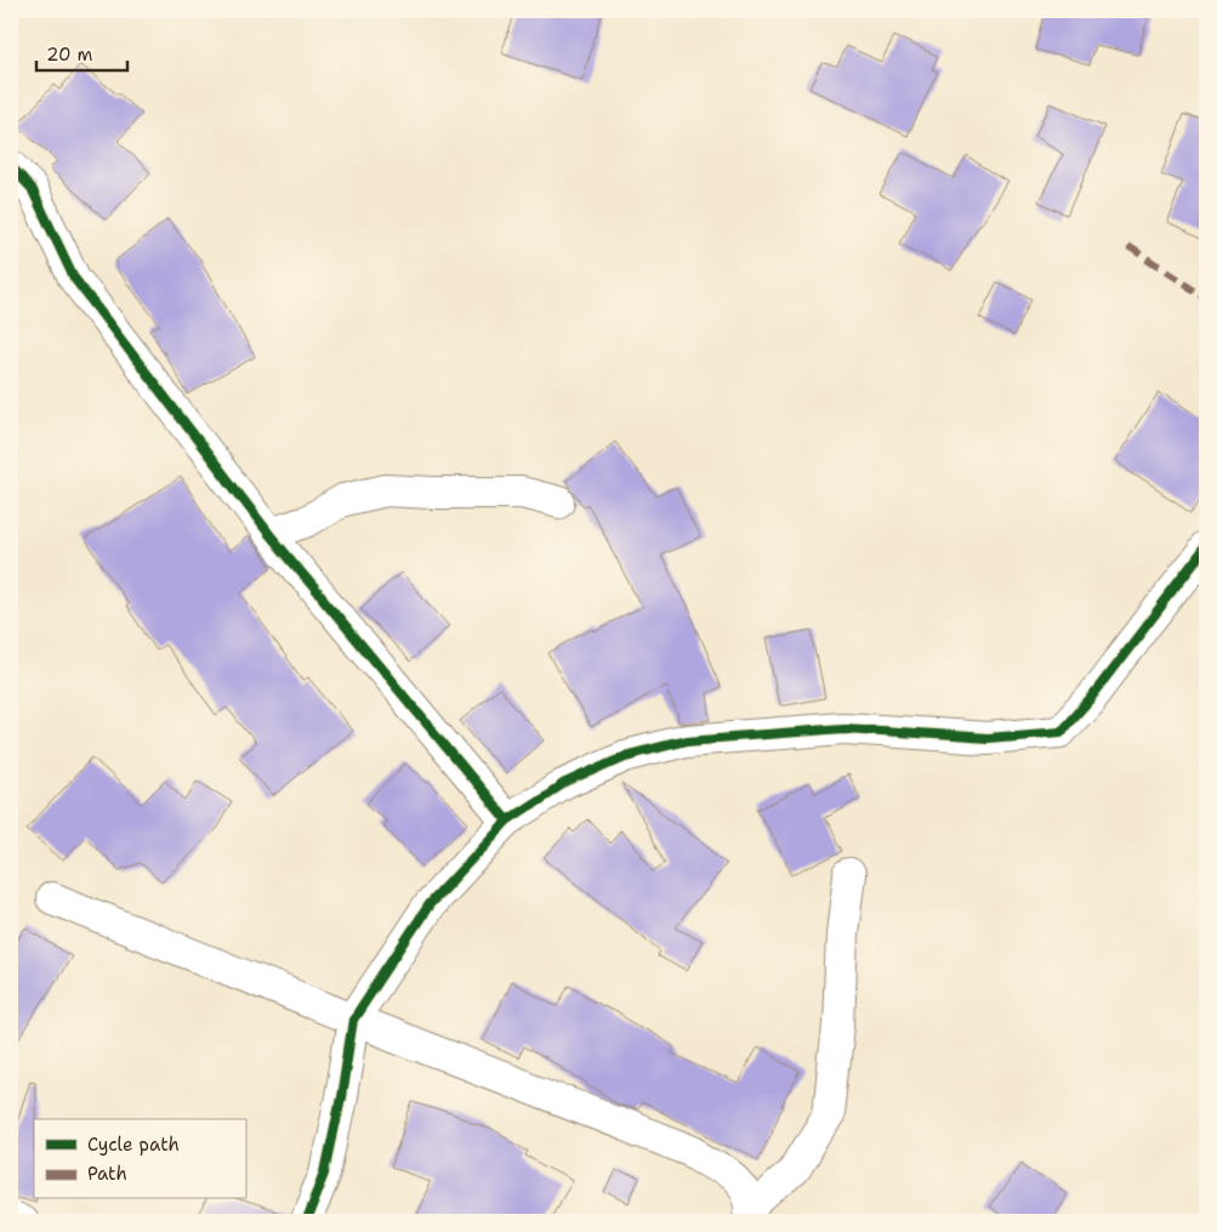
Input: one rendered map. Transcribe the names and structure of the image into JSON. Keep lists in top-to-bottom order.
{
  "legend": ["Cycle path", "Path"],
  "scale_bar": "20 m"
}
